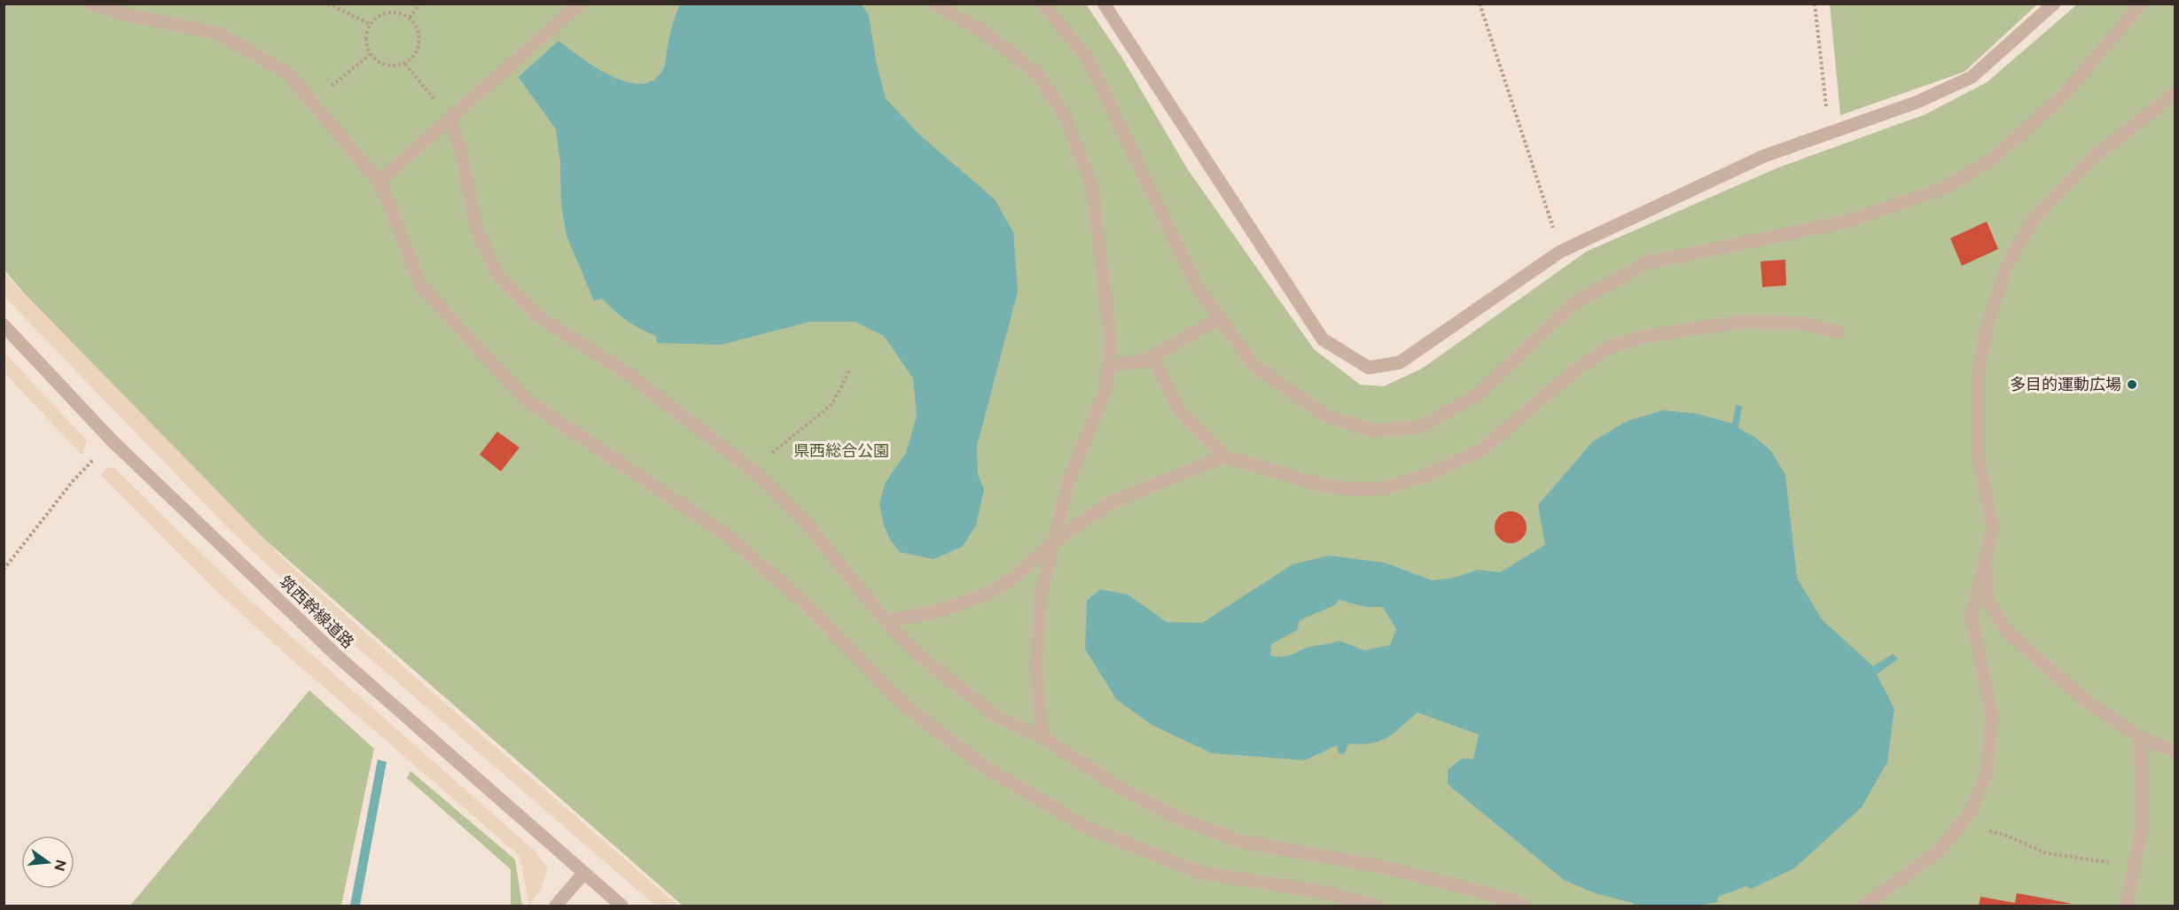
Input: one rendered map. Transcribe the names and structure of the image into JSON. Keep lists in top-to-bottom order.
{
  "streets": {
    "street": ["筑西幹線道路"]
  },
  "parks": ["県西総合公園"],
  "places": ["多目的運動広場"],
  "north": "right"
}
